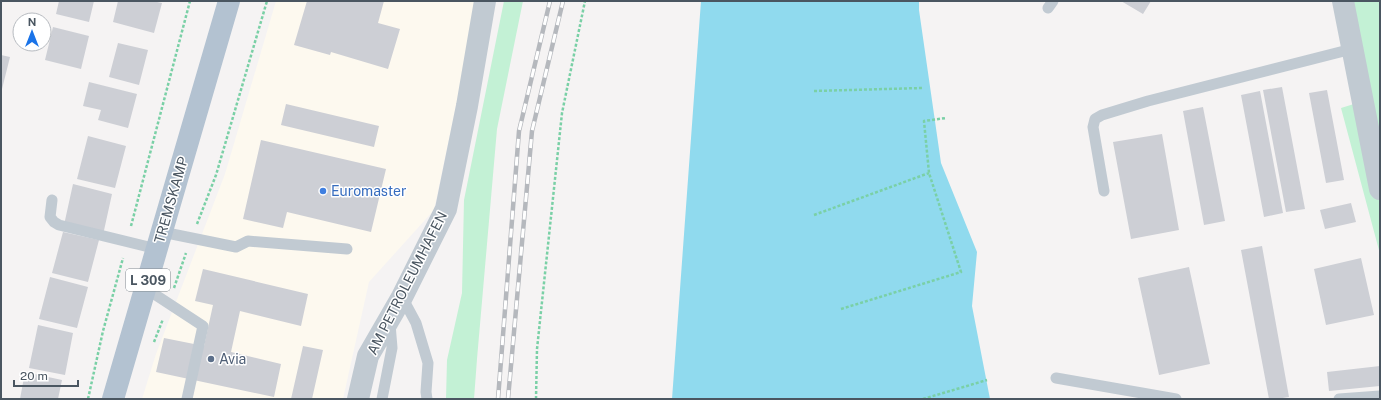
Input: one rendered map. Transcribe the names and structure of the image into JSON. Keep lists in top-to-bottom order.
{
  "streets": {
    "main road": ["TREMSKAMP", "L 309"],
    "street": ["AM PETROLEUMHAFEN"]
  },
  "places": ["Euromaster", "Avia"],
  "scale_bar": "20 m",
  "north": "top"
}
